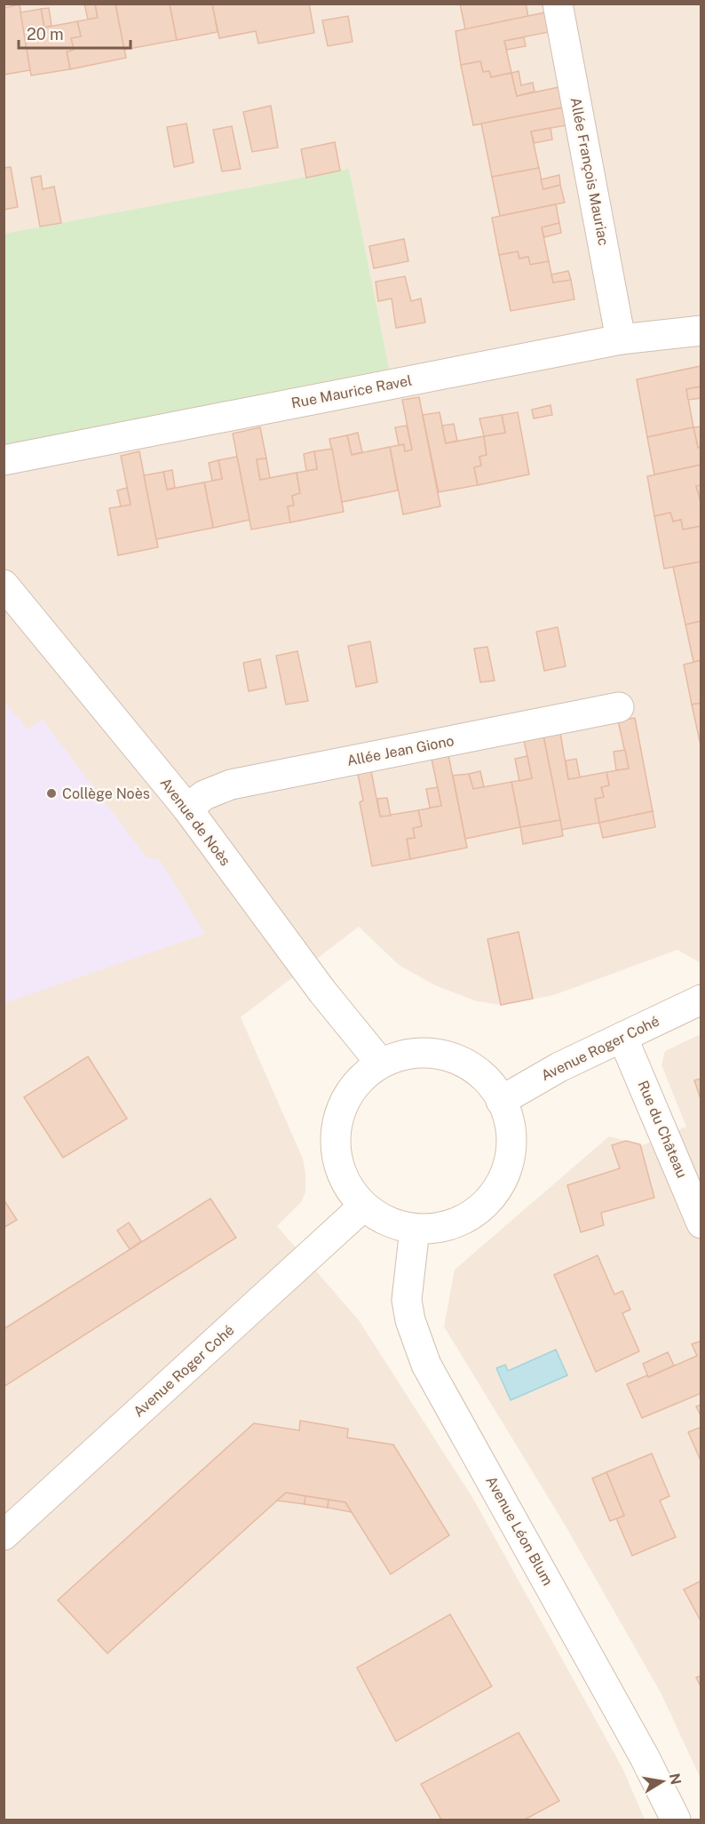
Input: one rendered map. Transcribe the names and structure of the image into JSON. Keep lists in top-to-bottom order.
{
  "streets": {
    "street": [
      "Allée François Mauriac",
      "Rue Maurice Ravel",
      "Allée Jean Giono",
      "Avenue de Noès",
      "Avenue Roger Cohé",
      "Rue du Château",
      "Avenue Léon Blum"
    ]
  },
  "crossings": [
    ["Allée François Mauriac", "Rue Maurice Ravel"],
    ["Allée Jean Giono", "Avenue de Noès"],
    ["Avenue de Noès", "Avenue Roger Cohé"],
    ["Avenue de Noès", "Avenue Léon Blum"],
    ["Avenue Roger Cohé", "Rue du Château"],
    ["Avenue Roger Cohé", "Avenue Léon Blum"]
  ],
  "places": ["Collège Noès"],
  "scale_bar": "20 m",
  "north": "right"
}
